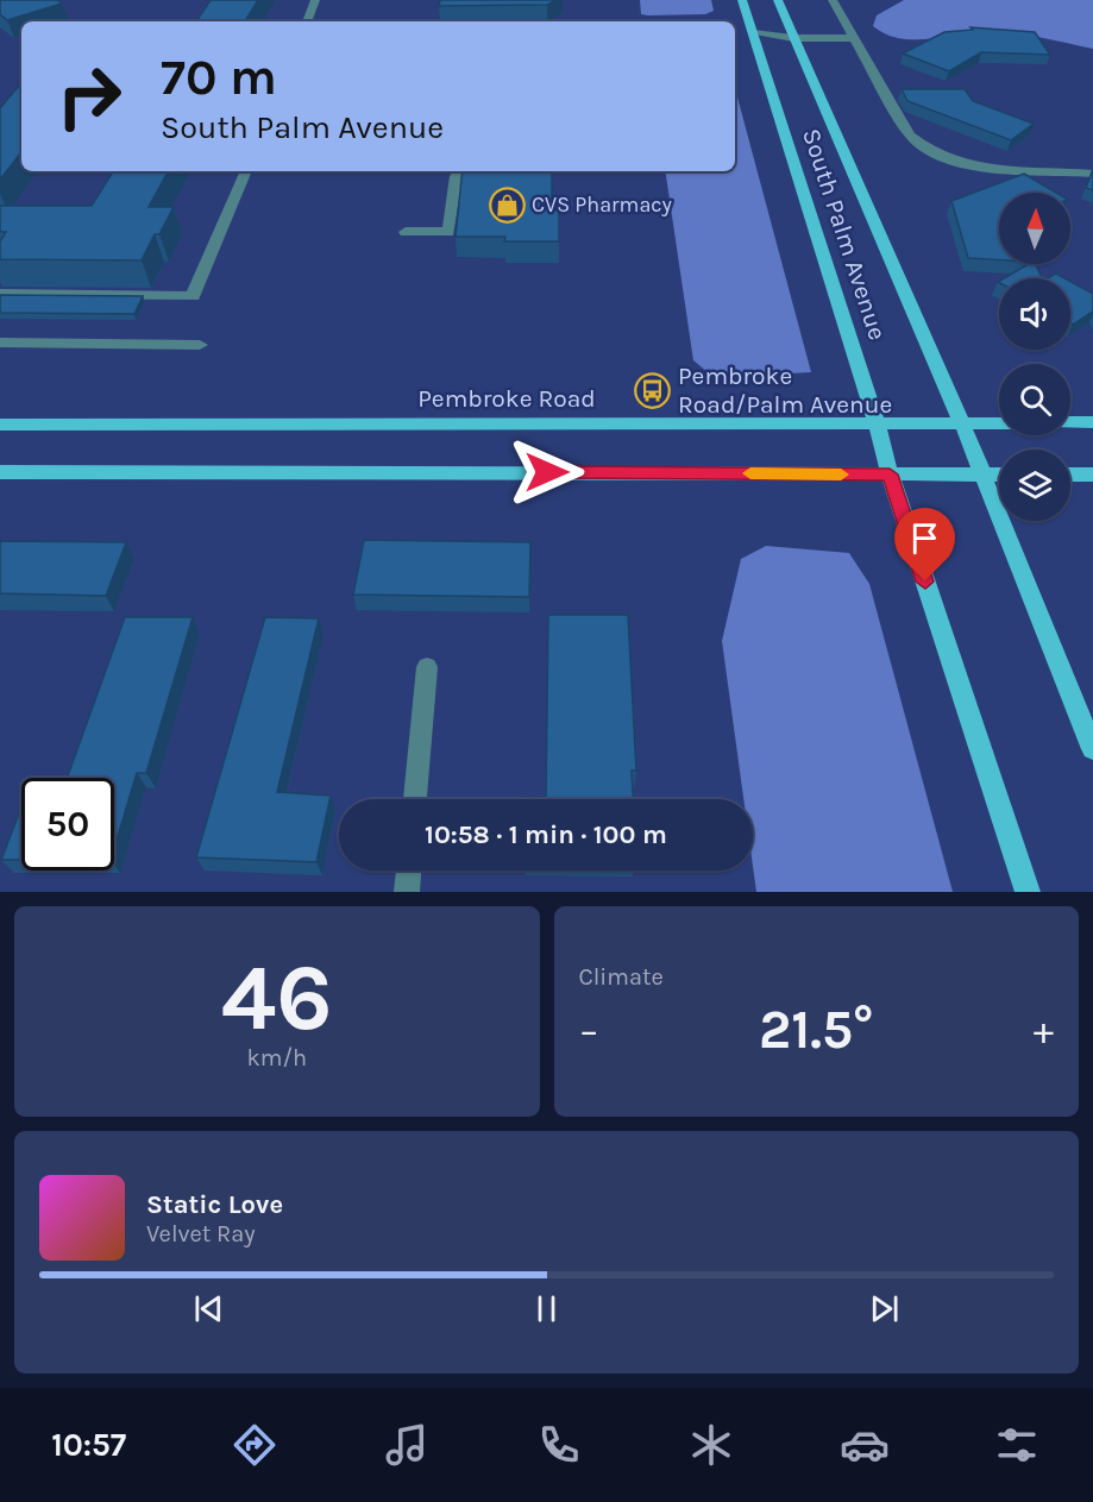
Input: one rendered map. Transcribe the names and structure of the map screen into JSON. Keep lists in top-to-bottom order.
{
  "streets": {
    "main road": ["South Palm Avenue", "Pembroke Road"]
  },
  "crossings": [
    ["South Palm Avenue", "Pembroke Road"]
  ],
  "places": {
    "shop": ["CVS Pharmacy"],
    "bus stop": ["Pembroke Road/Palm Avenue"]
  },
  "north": "top",
  "page": {
    "turn": ["70 m", "South Palm Avenue"],
    "limit": "50",
    "trip": "10:58 · 1 min · 100 m",
    "tile": [
      ["46", "km/h"],
      "Climate"
    ],
    "heat": ["−", "21.5°", "+"],
    "song": ["Static Love", "Velvet Ray"],
    "tabs": "10:57"
  }
}
